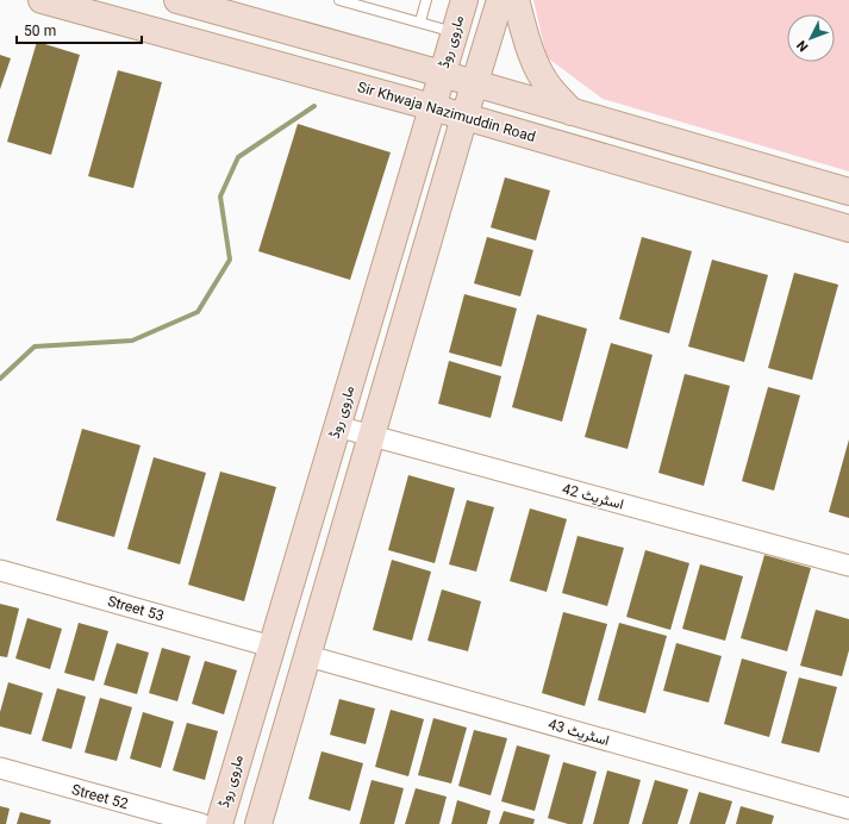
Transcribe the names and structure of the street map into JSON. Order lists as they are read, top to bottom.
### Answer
{
  "streets": {
    "street": [
      "ماروی روڈ",
      "Sir Khwaja Nazimuddin Road",
      "اسٹریٹ 42",
      "Street 53",
      "اسٹریٹ 43",
      "Street 52"
    ]
  },
  "crossings": [
    ["ماروی روڈ", "Sir Khwaja Nazimuddin Road"],
    ["ماروی روڈ", "اسٹریٹ 42"],
    ["ماروی روڈ", "Street 53"]
  ],
  "scale_bar": "50 m",
  "north": "bottom left"
}
